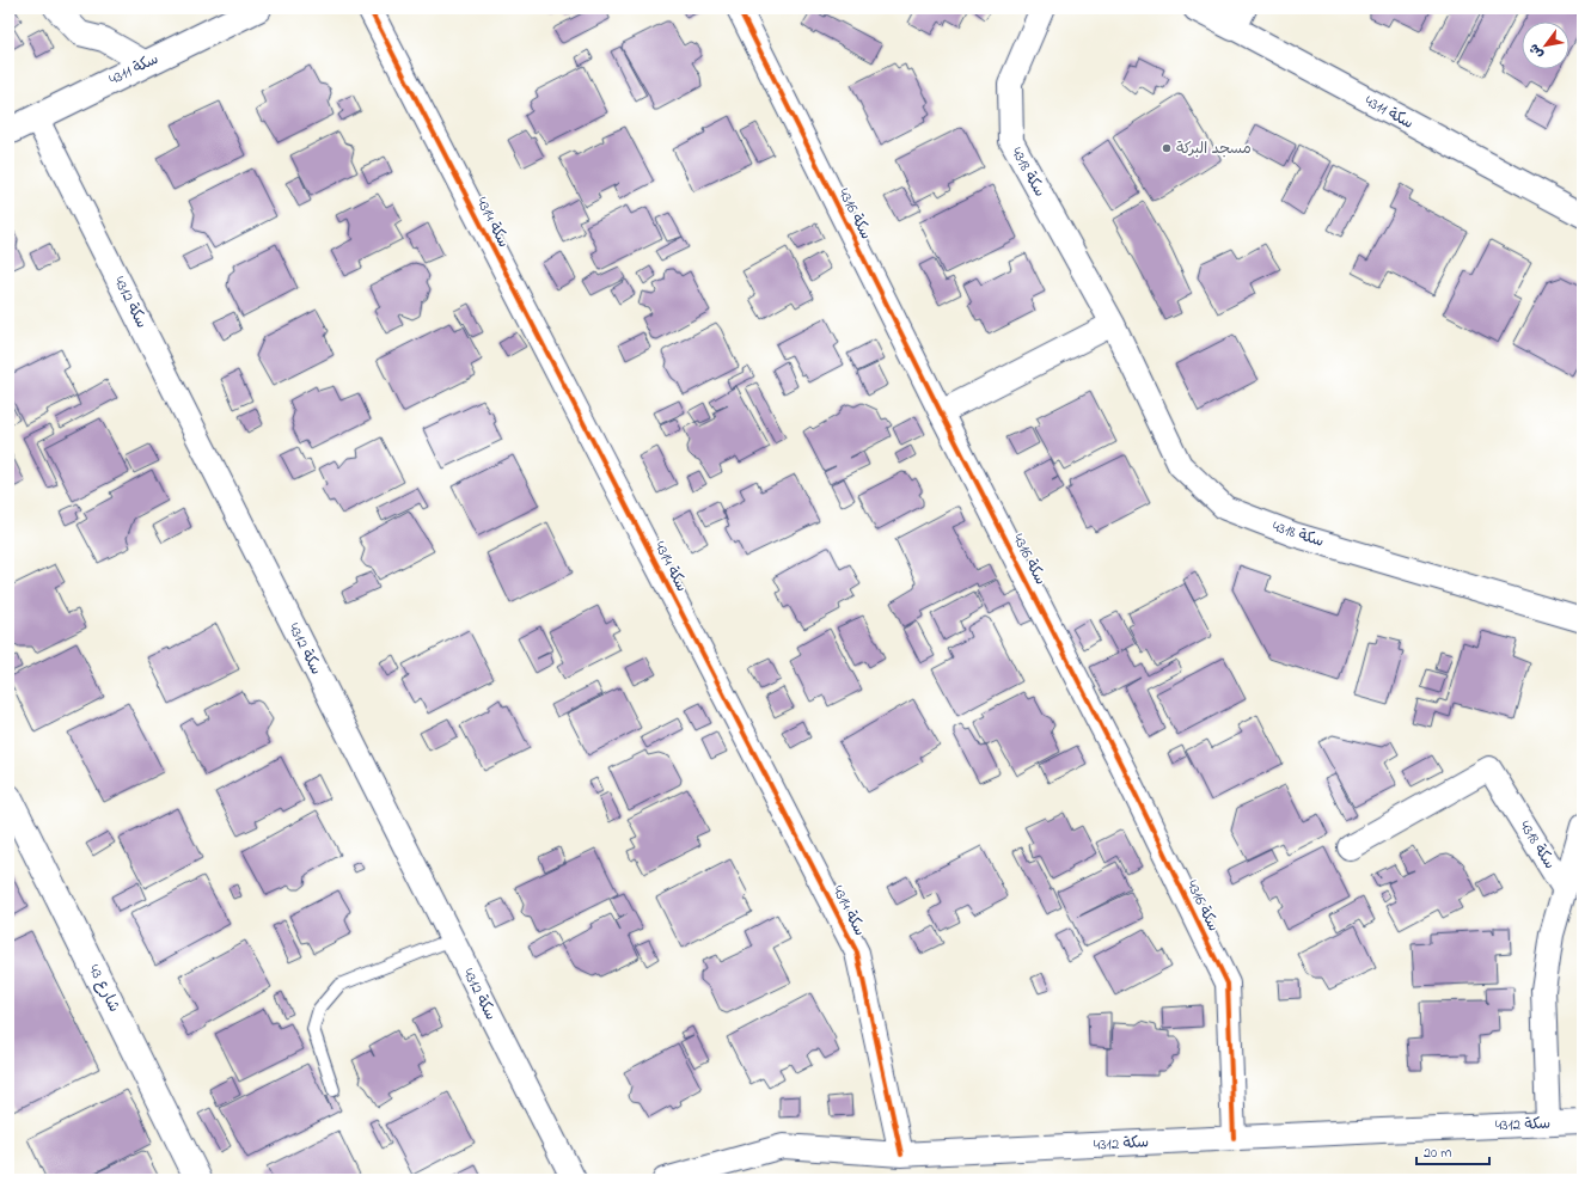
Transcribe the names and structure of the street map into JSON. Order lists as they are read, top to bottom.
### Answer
{
  "streets": {
    "street": [
      "سكة 4311",
      "سكة 4318",
      "سكة 4316",
      "سكة 4314",
      "سكة 4312",
      "شارع 43"
    ]
  },
  "crossings": [
    ["سكة 4311", "سكة 4312"],
    ["سكة 4316", "سكة 4312"],
    ["سكة 4314", "سكة 4312"]
  ],
  "places": ["مسجد البركة"],
  "scale_bar": "20 m",
  "north": "bottom left"
}
